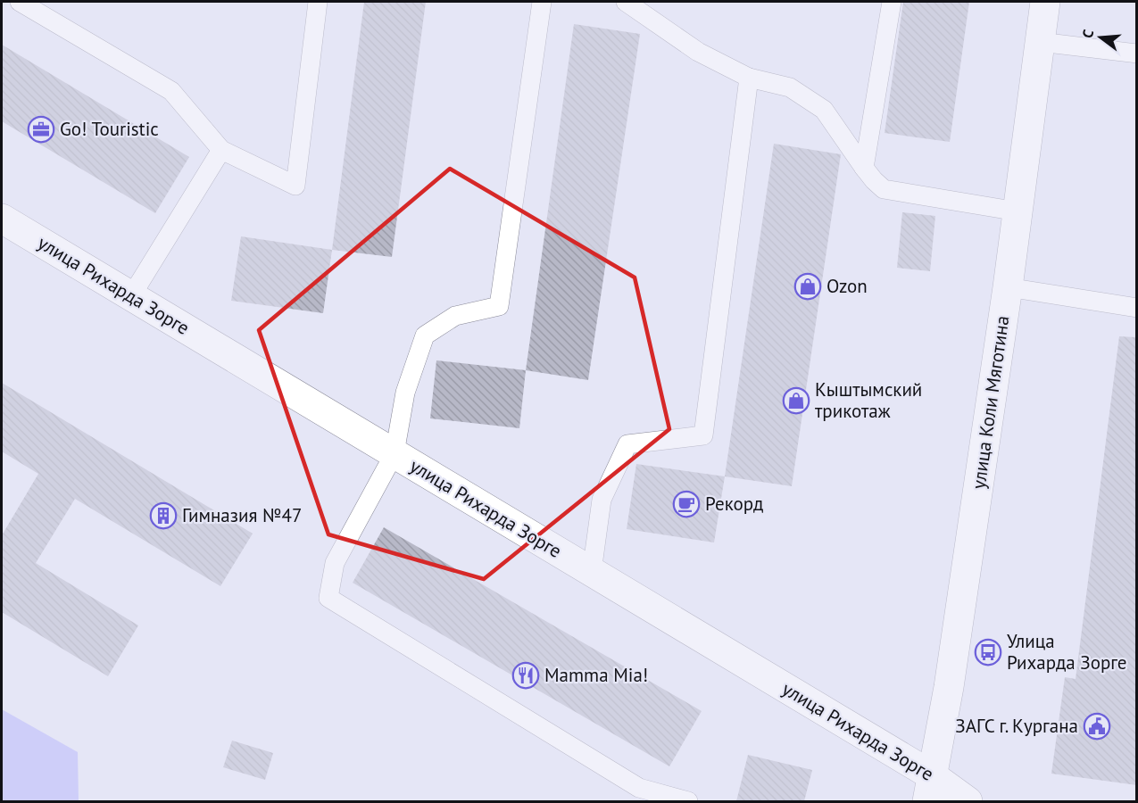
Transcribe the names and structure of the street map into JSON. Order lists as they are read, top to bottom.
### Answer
{
  "streets": {
    "main road": ["улица Рихарда Зорге", "улица Коли Мяготина"]
  },
  "crossings": [
    ["улица Рихарда Зорге", "улица Коли Мяготина"]
  ],
  "places": {
    "office": ["Go! Touristic"],
    "shop": ["Ozon", "Кыштымский трикотаж"],
    "cafe": ["Рекорд"],
    "building": ["Гимназия №47"],
    "bus stop": ["Улица Рихарда Зорге"],
    "restaurant": ["Mamma Mia!"],
    "public building": ["ЗАГС г. Кургана"]
  },
  "north": "left"
}
